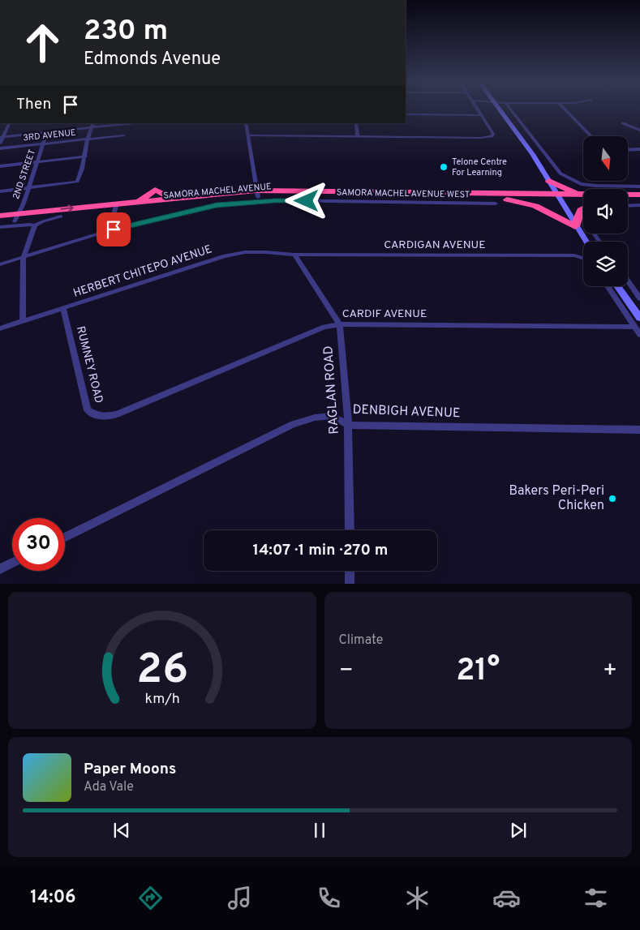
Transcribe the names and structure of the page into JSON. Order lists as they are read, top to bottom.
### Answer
{
  "streets": {
    "highway": ["SAMORA MACHEL AVENUE"],
    "street": [
      "3RD AVENUE",
      "2ND STREET",
      "SAMORA MACHEL AVENUE WEST",
      "CARDIGAN AVENUE",
      "HERBERT CHITEPO AVENUE",
      "CARDIF AVENUE",
      "RUMNEY ROAD",
      "RAGLAN ROAD",
      "DENBIGH AVENUE"
    ]
  },
  "crossings": [
    ["3RD AVENUE", "2ND STREET"],
    ["2ND STREET", "SAMORA MACHEL AVENUE"],
    ["CARDIGAN AVENUE", "HERBERT CHITEPO AVENUE"],
    ["CARDIGAN AVENUE", "RAGLAN ROAD"],
    ["HERBERT CHITEPO AVENUE", "RUMNEY ROAD"],
    ["HERBERT CHITEPO AVENUE", "RAGLAN ROAD"],
    ["CARDIF AVENUE", "RUMNEY ROAD"],
    ["CARDIF AVENUE", "RAGLAN ROAD"],
    ["RAGLAN ROAD", "DENBIGH AVENUE"]
  ],
  "places": ["Telone Centre For Learning", "Bakers Peri-Peri Chicken"],
  "north": "bottom",
  "page": {
    "turn": ["230 m", "Edmonds Avenue"],
    "then": "Then",
    "limit": "30",
    "trip": "14:07 · 1 min · 270 m",
    "tile": "Climate",
    "heat": ["−", "21°", "+"],
    "song": ["Paper Moons", "Ada Vale"],
    "tabs": "14:06",
    "gauge": ["26", "km/h"]
  }
}
